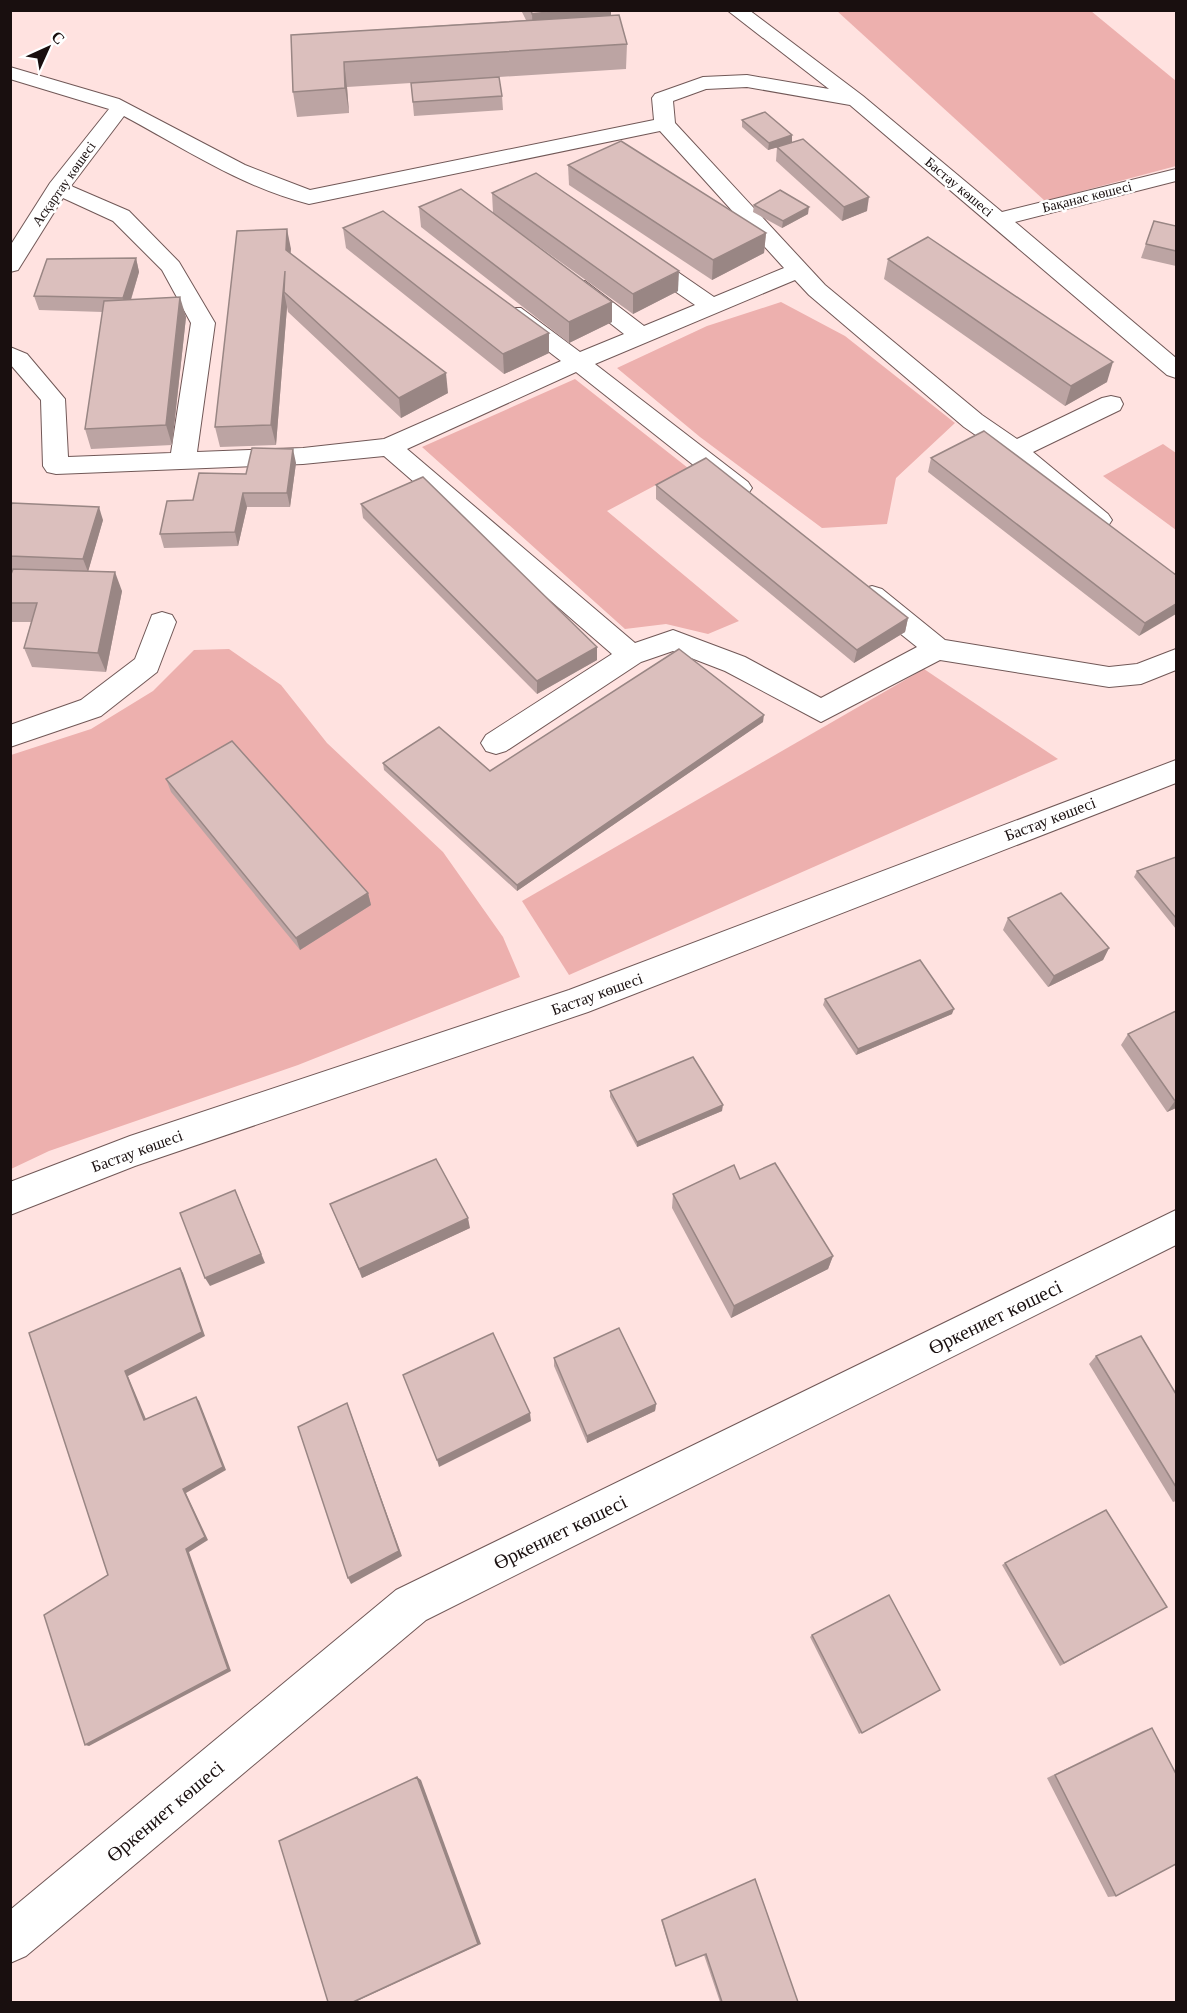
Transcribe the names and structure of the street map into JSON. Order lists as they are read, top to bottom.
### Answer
{
  "streets": {
    "street": [
      "Асқартау көшесі",
      "Бастау көшесі",
      "Бақанас көшесі",
      "Өркениет көшесі"
    ]
  },
  "crossings": [
    ["Бастау көшесі", "Бақанас көшесі"]
  ],
  "north": "top right"
}
